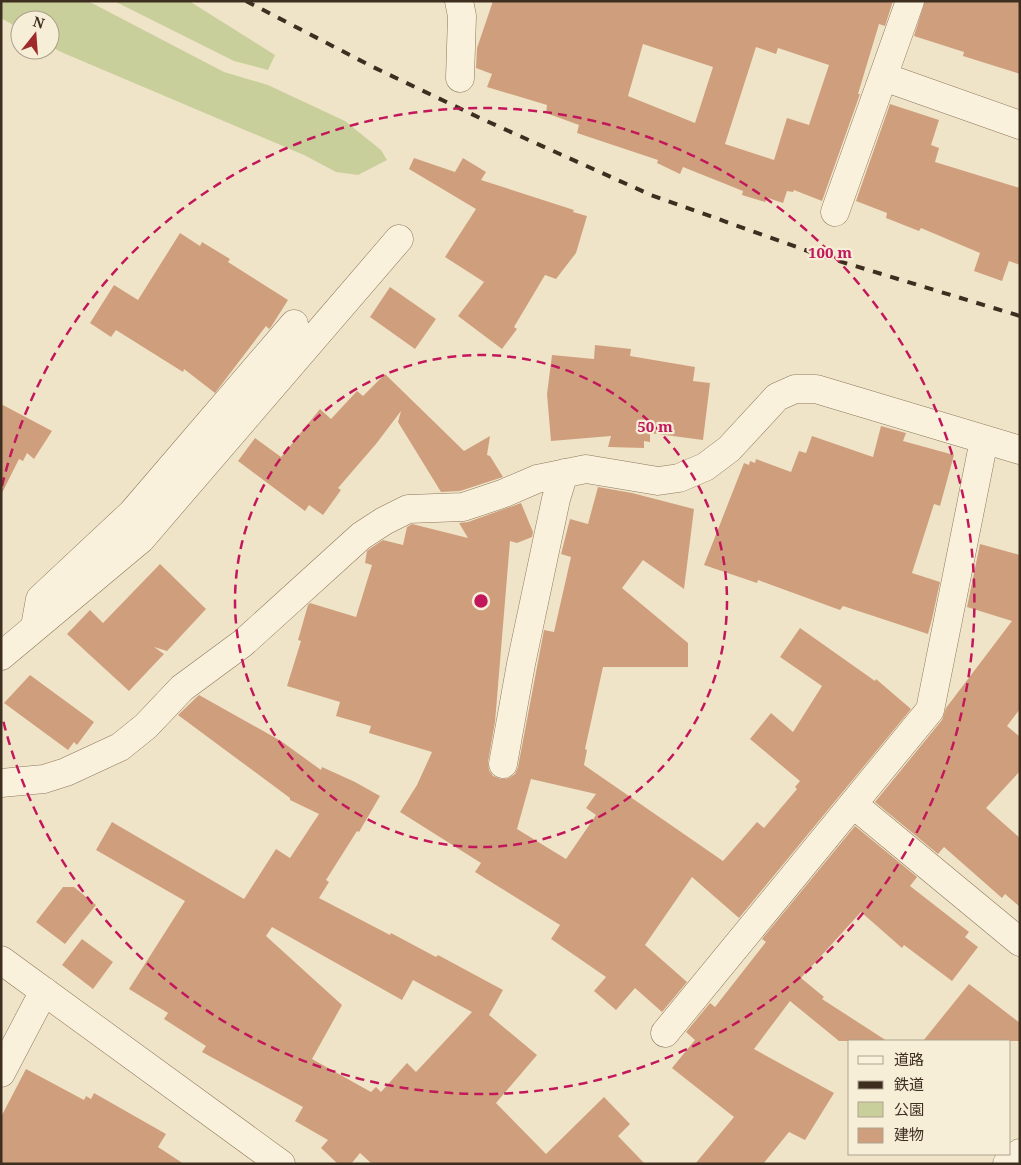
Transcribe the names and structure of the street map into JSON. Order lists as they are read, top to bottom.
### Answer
{
  "legend": [
    "道路",
    "鉄道",
    "公園",
    "建物"
  ],
  "north": "top",
  "rings": ["100 m", "50 m"]
}
